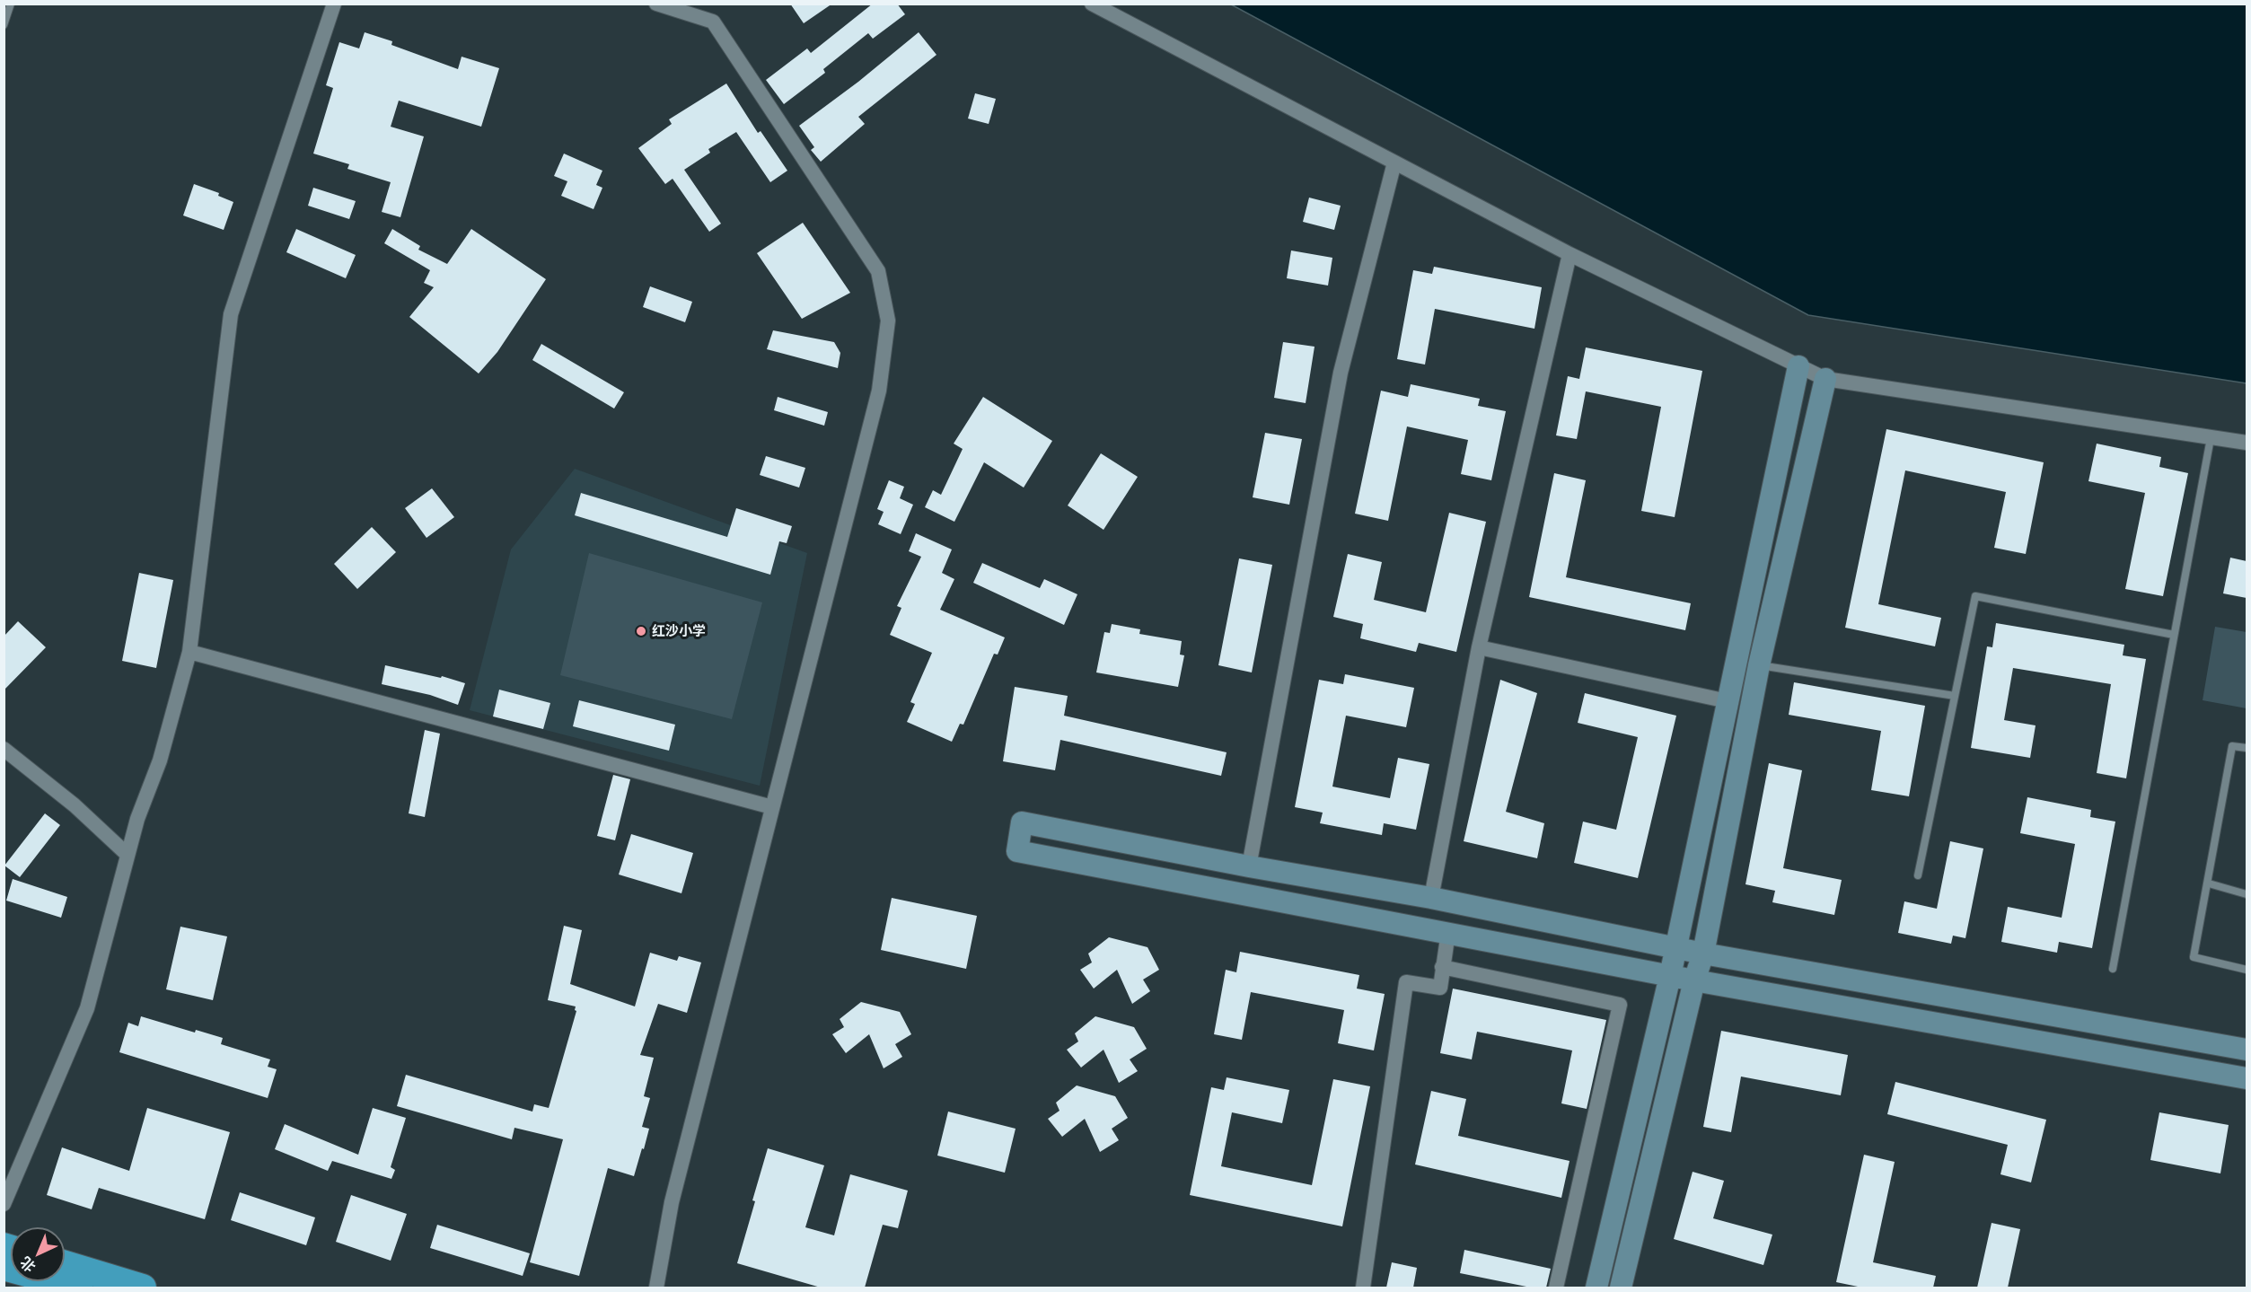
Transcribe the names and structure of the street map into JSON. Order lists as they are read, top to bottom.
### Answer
{
  "places": ["红沙小学"],
  "north": "bottom left"
}
